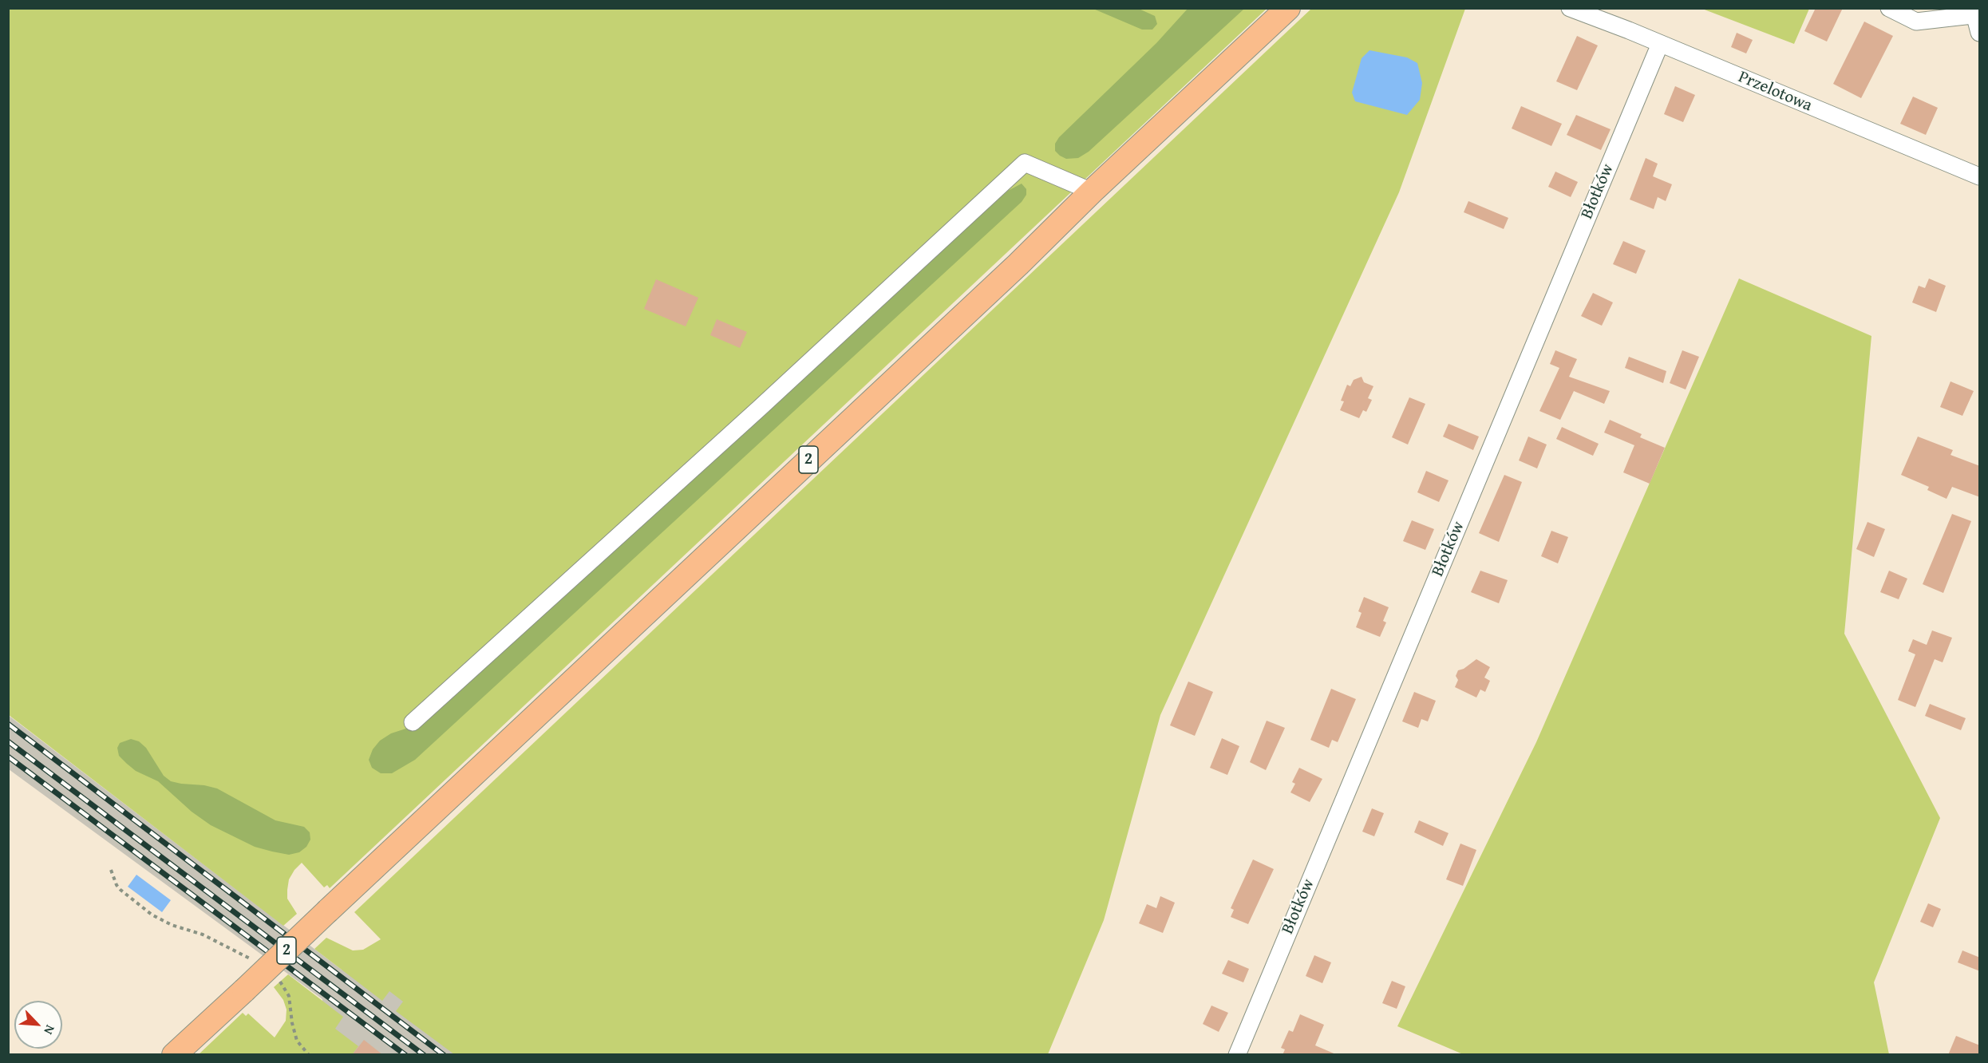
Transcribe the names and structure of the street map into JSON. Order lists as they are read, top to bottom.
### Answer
{
  "streets": {
    "highway": ["2"],
    "street": ["Przelotowa", "Błotków"]
  },
  "crossings": [
    ["Przelotowa", "Błotków"]
  ],
  "north": "bottom right"
}
